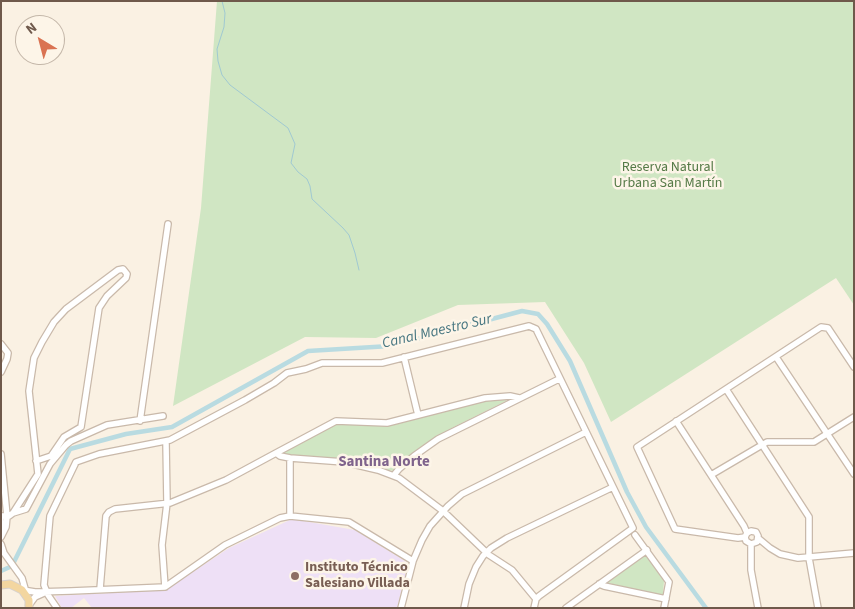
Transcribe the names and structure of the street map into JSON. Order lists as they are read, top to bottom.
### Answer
{
  "districts": ["Santina Norte"],
  "water": ["Canal Maestro Sur"],
  "parks": ["Reserva Natural Urbana San Martín"],
  "places": ["Instituto Técnico Salesiano Villada"],
  "north": "top left"
}
